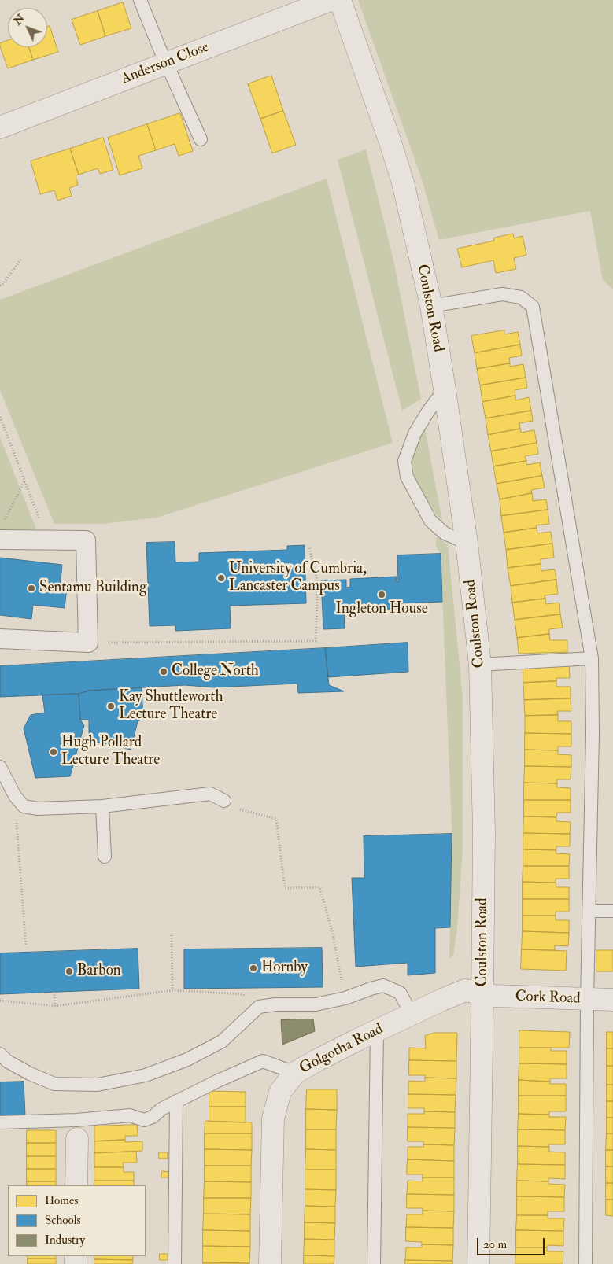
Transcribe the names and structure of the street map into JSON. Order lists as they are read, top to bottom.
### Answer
{
  "streets": {
    "street": [
      "Anderson Close",
      "Coulston Road",
      "Cork Road",
      "Golgotha Road"
    ]
  },
  "crossings": [
    ["Coulston Road", "Cork Road"],
    ["Coulston Road", "Golgotha Road"],
    ["Cork Road", "Golgotha Road"]
  ],
  "places": [
    "University of Cumbria, Lancaster Campus",
    "Sentamu Building",
    "Ingleton House",
    "College North",
    "Kay Shuttleworth Lecture Theatre",
    "Hugh Pollard Lecture Theatre",
    "Hornby",
    "Barbon"
  ],
  "legend": ["Homes", "Schools", "Industry"],
  "scale_bar": "20 m",
  "north": "top left"
}
